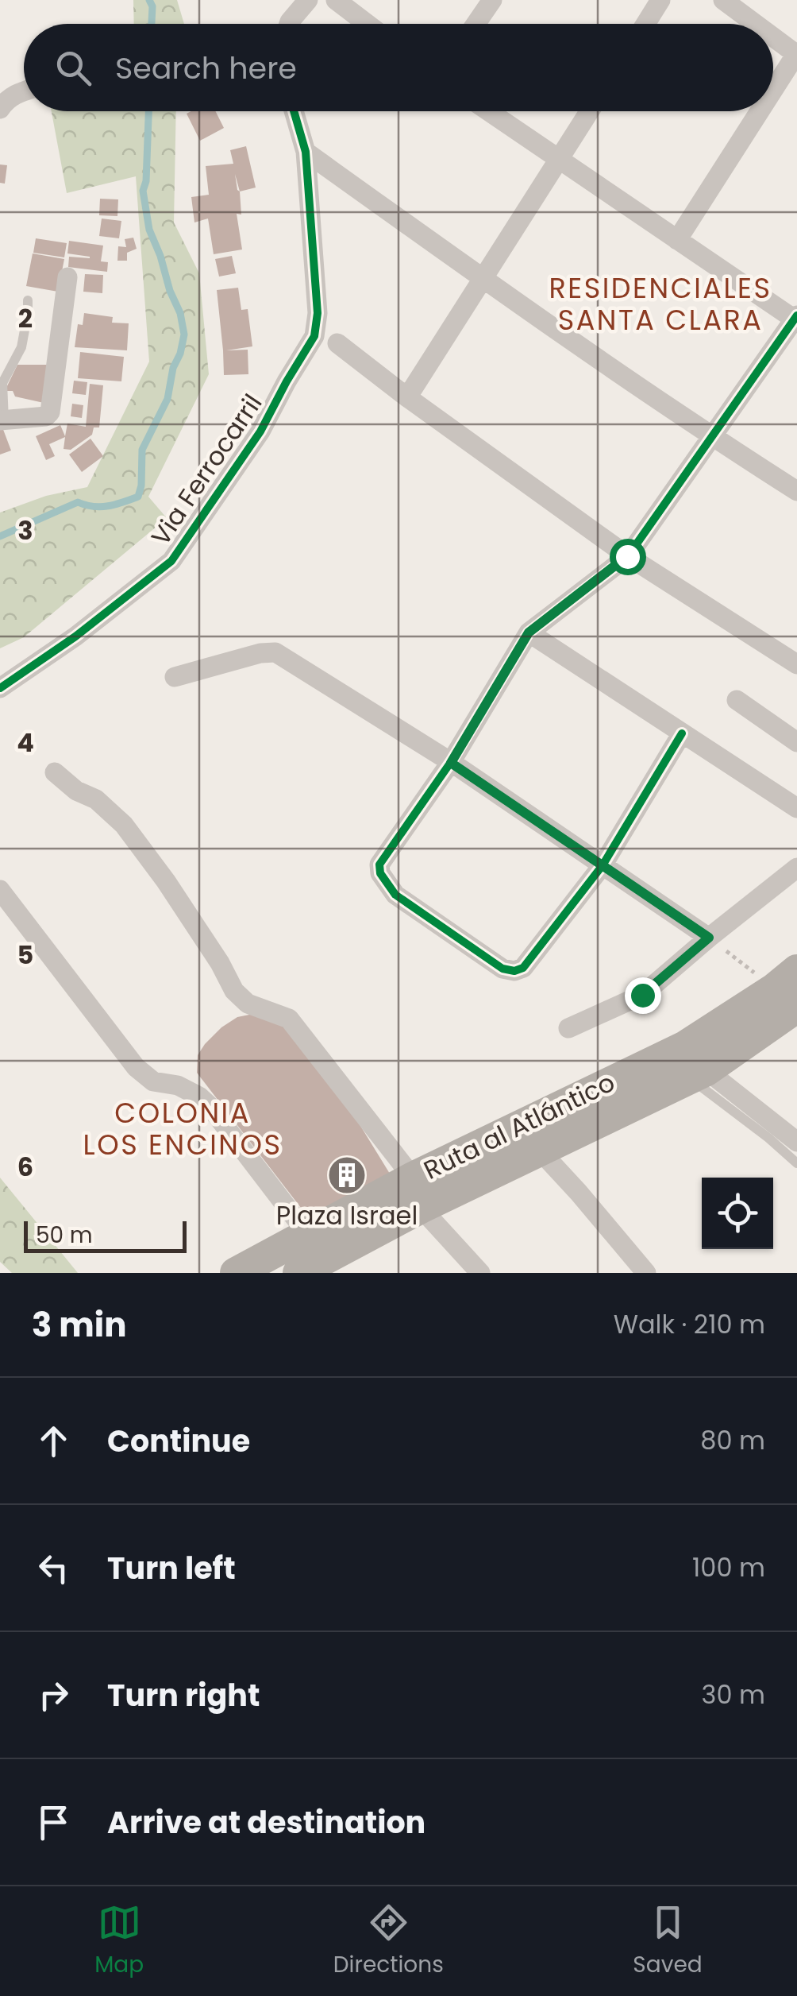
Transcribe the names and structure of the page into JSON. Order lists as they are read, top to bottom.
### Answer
{
  "streets": {
    "highway": ["Ruta al Atlántico"],
    "street": ["Via Ferrocarril"]
  },
  "districts": ["RESIDENCIALES SANTA CLARA", "COLONIA LOS ENCINOS"],
  "places": {
    "building": ["Plaza Israel"]
  },
  "scale_bar": "50 m",
  "page": {
    "search": "Search here",
    "scale": "50 m",
    "heading": ["3 min", "Walk · 210 m"],
    "list": [
      ["Continue", "80 m"],
      ["Turn left", "100 m"],
      ["Turn right", "30 m"],
      "Arrive at destination"
    ],
    "nav": ["Map", "Directions", "Saved"]
  },
  "grid": {
    "rows": [
      "2",
      "3",
      "4",
      "5",
      "6"
    ]
  }
}
